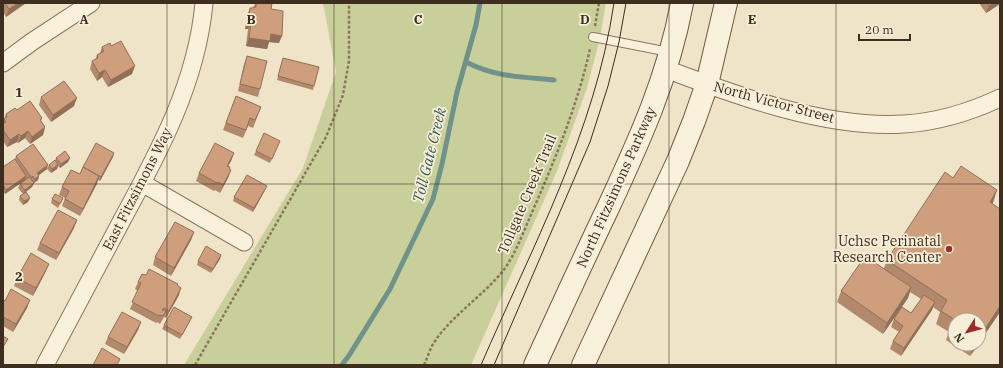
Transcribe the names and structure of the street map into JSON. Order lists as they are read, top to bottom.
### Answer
{
  "streets": {
    "main road": ["North Fitzsimons Parkway"],
    "street": ["North Victor Street", "East Fitzsimons Way"],
    "path": ["Tollgate Creek Trail"]
  },
  "crossings": [
    ["North Victor Street", "North Fitzsimons Parkway"]
  ],
  "water": ["Toll Gate Creek"],
  "places": ["Uchsc Perinatal Research Center"],
  "scale_bar": "20 m",
  "north": "bottom left",
  "grid": {
    "columns": [
      "A",
      "B",
      "C",
      "D",
      "E"
    ],
    "rows": ["1", "2"]
  }
}
